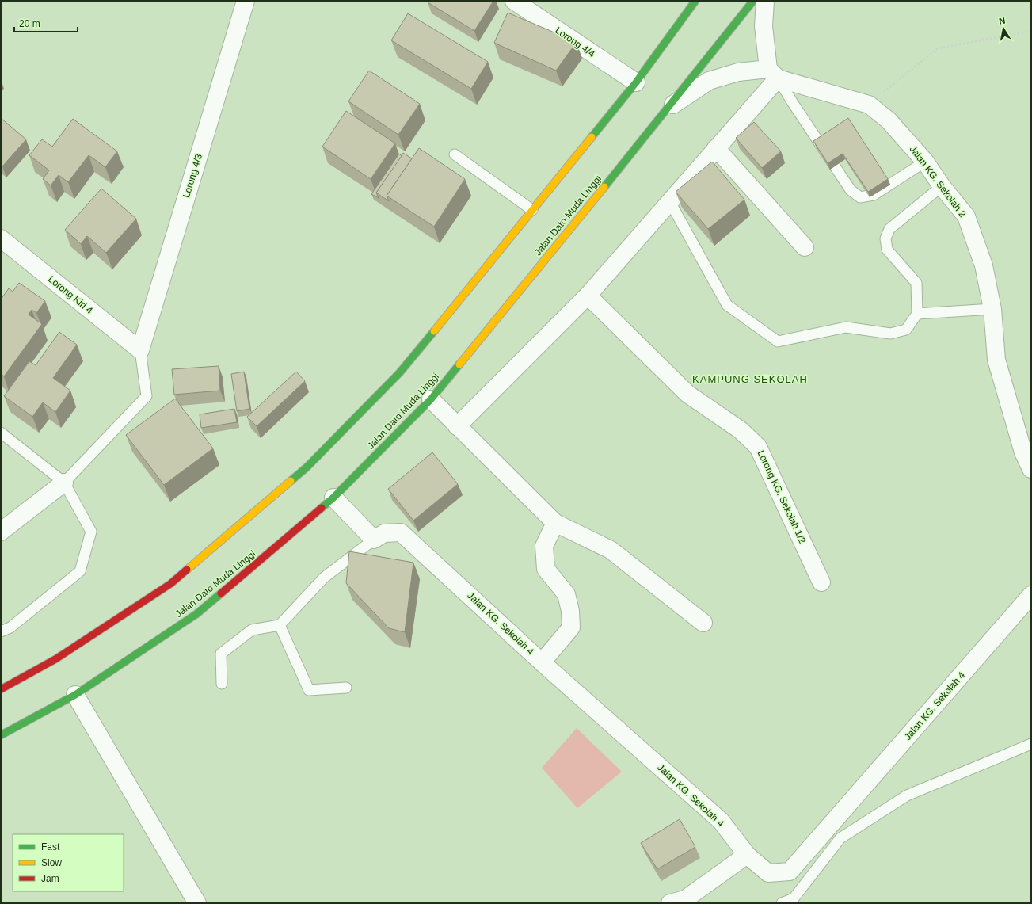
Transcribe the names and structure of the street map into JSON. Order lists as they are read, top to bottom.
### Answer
{
  "streets": {
    "highway": ["Jalan Dato Muda Linggi"],
    "street": [
      "Lorong 4/4",
      "Lorong 4/3",
      "Jalan KG. Sekolah 2",
      "Lorong Kiri 4",
      "Lorong KG. Sekolah 1/2",
      "Jalan KG. Sekolah 4"
    ]
  },
  "crossings": [
    ["Lorong 4/3", "Lorong Kiri 4"],
    ["Jalan KG. Sekolah 2", "Jalan Dato Muda Linggi"]
  ],
  "districts": ["KAMPUNG SEKOLAH"],
  "legend": ["Fast", "Slow", "Jam"],
  "scale_bar": "20 m",
  "north": "top"
}
